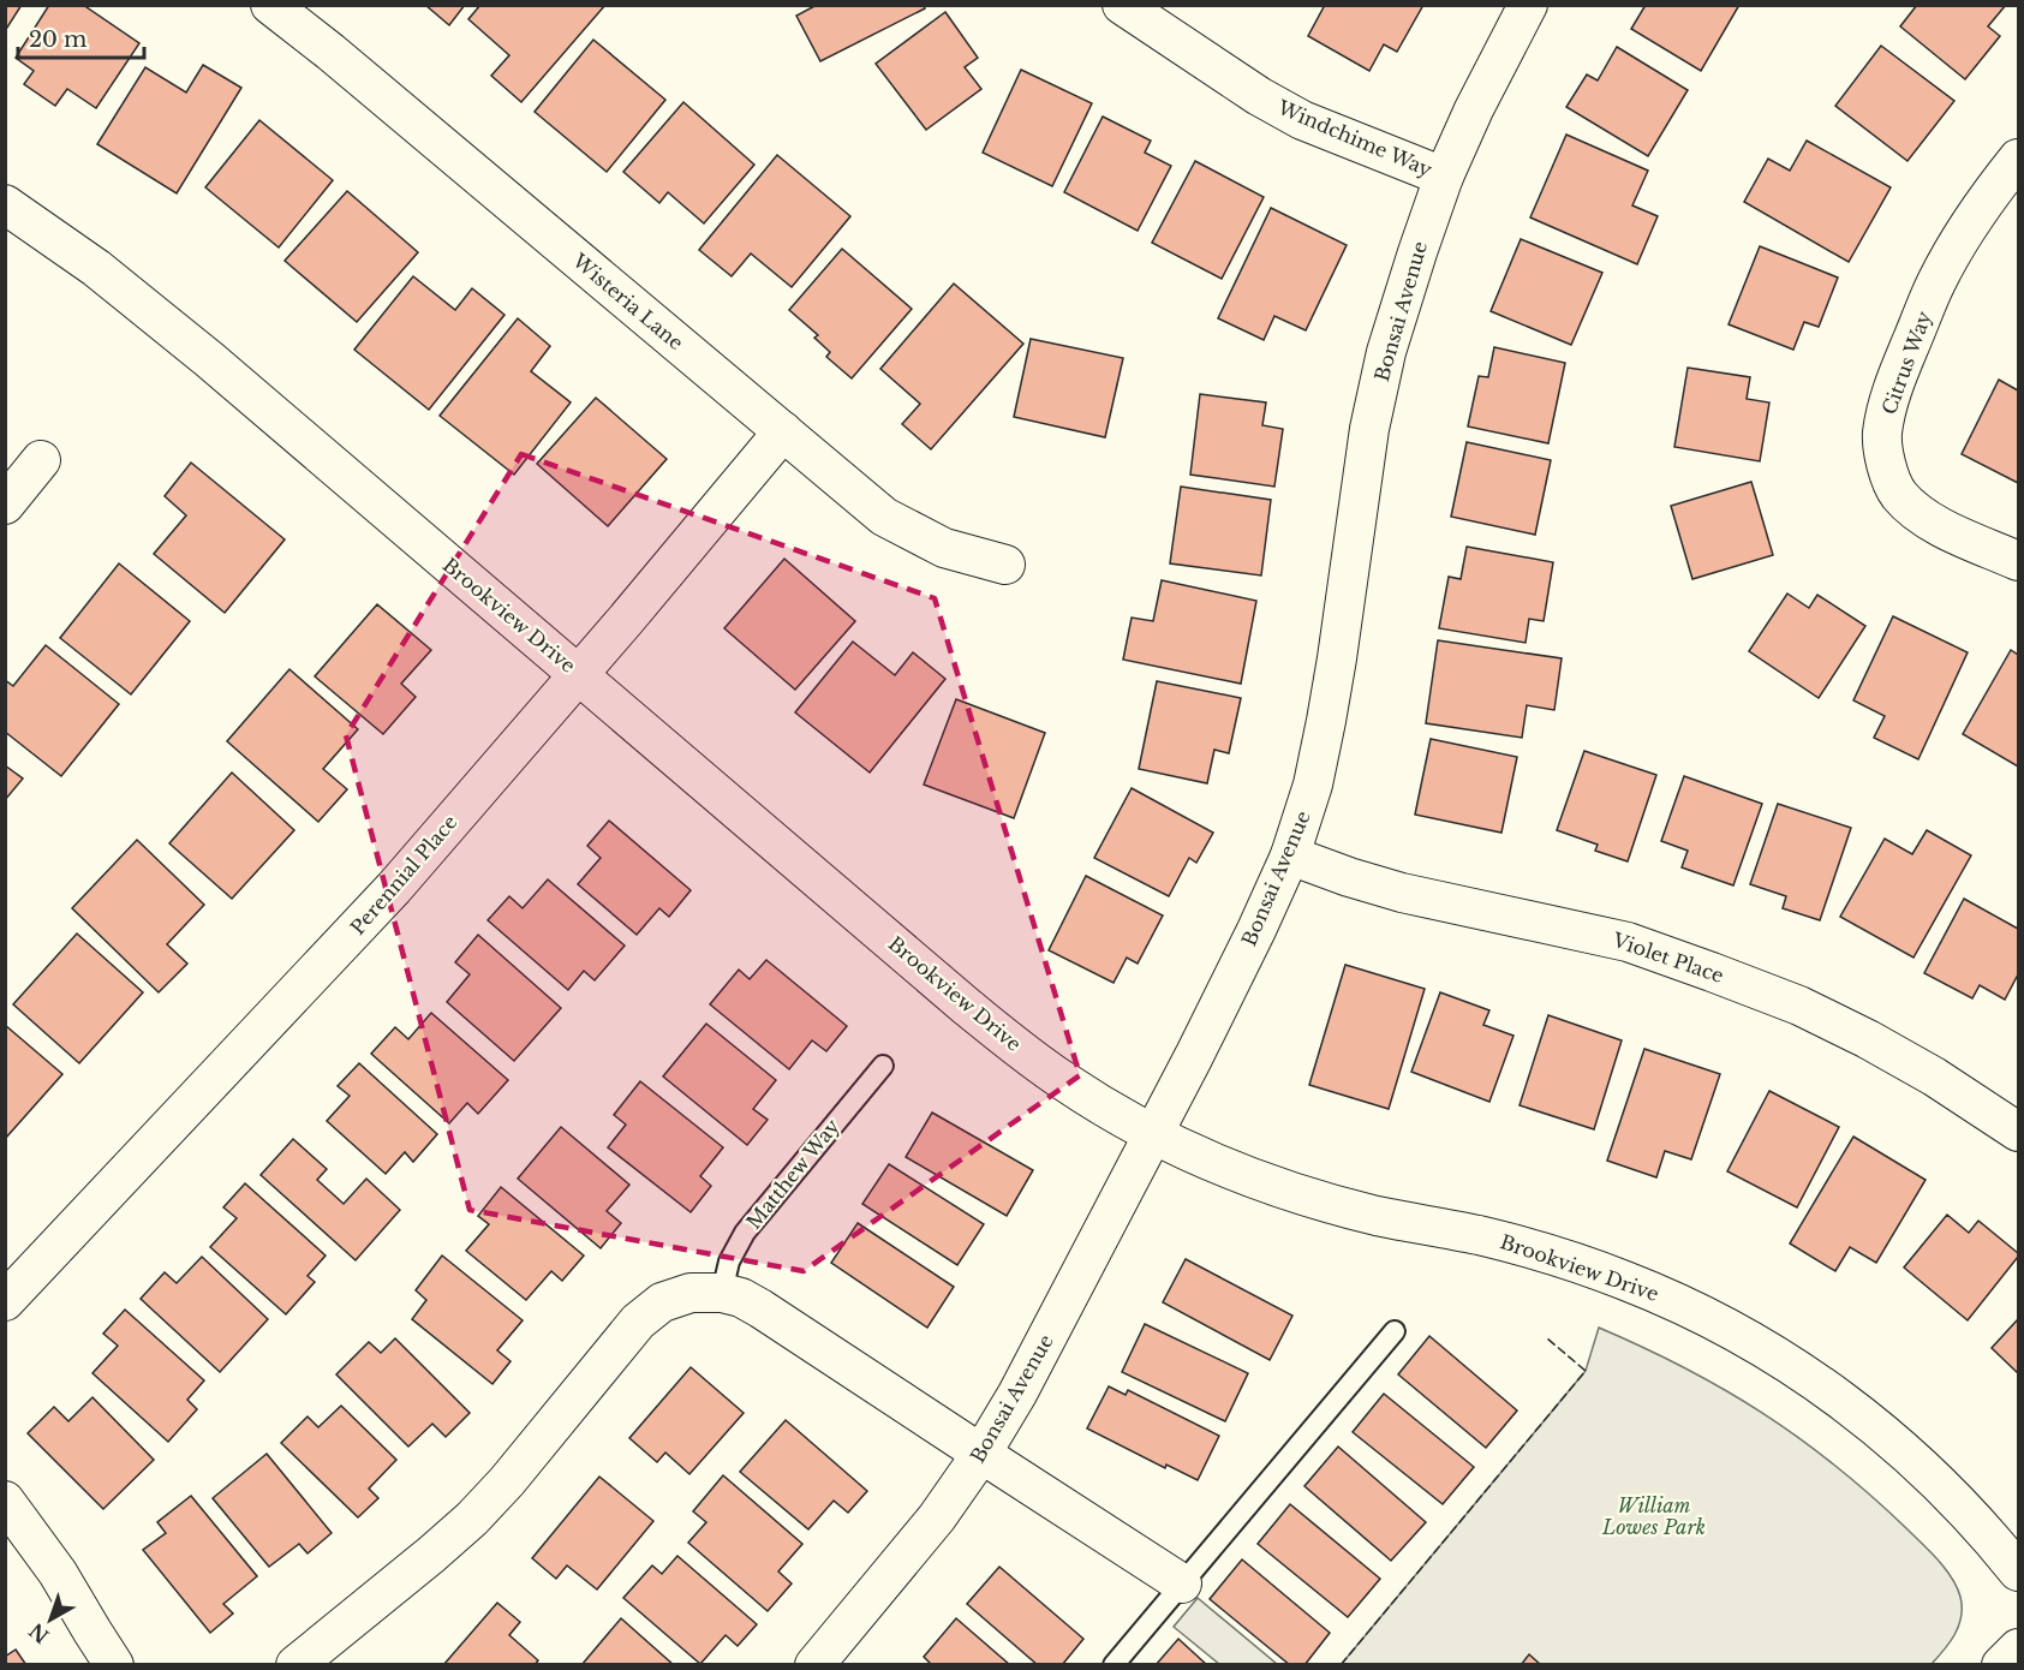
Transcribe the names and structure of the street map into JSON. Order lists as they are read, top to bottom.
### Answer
{
  "streets": {
    "street": [
      "Windchime Way",
      "Wisteria Lane",
      "Bonsai Avenue",
      "Citrus Way",
      "Brookview Drive",
      "Perennial Place",
      "Violet Place"
    ],
    "lane": ["Matthew Way"]
  },
  "crossings": [
    ["Windchime Way", "Bonsai Avenue"],
    ["Wisteria Lane", "Perennial Place"],
    ["Bonsai Avenue", "Brookview Drive"],
    ["Bonsai Avenue", "Violet Place"],
    ["Brookview Drive", "Perennial Place"]
  ],
  "parks": ["William Lowes Park"],
  "scale_bar": "20 m",
  "north": "bottom left"
}
